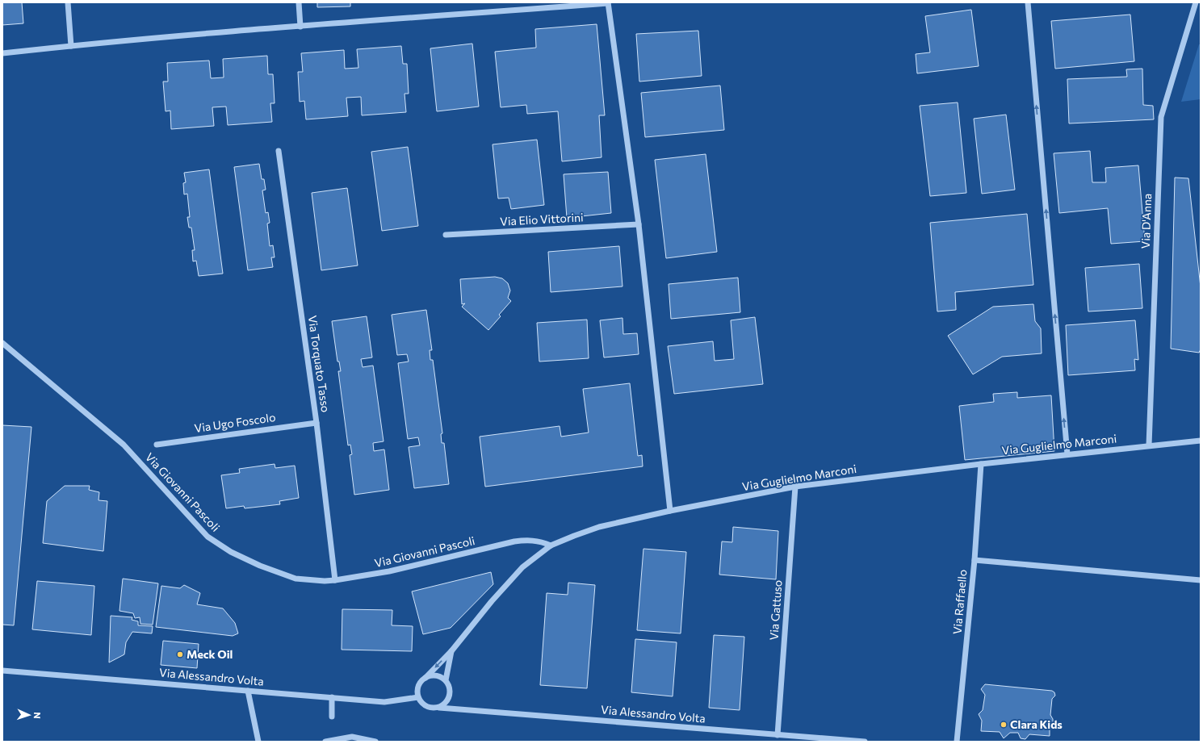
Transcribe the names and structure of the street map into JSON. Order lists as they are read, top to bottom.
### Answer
{
  "streets": {
    "street": [
      "Via Elio Vittorini",
      "Via D'Anna",
      "Via Torquato Tasso",
      "Via Ugo Foscolo",
      "Via Guglielmo Marconi",
      "Via Giovanni Pascoli",
      "Via Raffaello",
      "Via Gattuso",
      "Via Alessandro Volta"
    ]
  },
  "crossings": [
    ["Via D'Anna", "Via Guglielmo Marconi"],
    ["Via Torquato Tasso", "Via Ugo Foscolo"],
    ["Via Torquato Tasso", "Via Giovanni Pascoli"],
    ["Via Guglielmo Marconi", "Via Giovanni Pascoli"],
    ["Via Guglielmo Marconi", "Via Raffaello"],
    ["Via Guglielmo Marconi", "Via Gattuso"],
    ["Via Guglielmo Marconi", "Via Alessandro Volta"],
    ["Via Gattuso", "Via Alessandro Volta"]
  ],
  "places": ["Meck Oil", "Clara Kids"],
  "north": "right"
}
